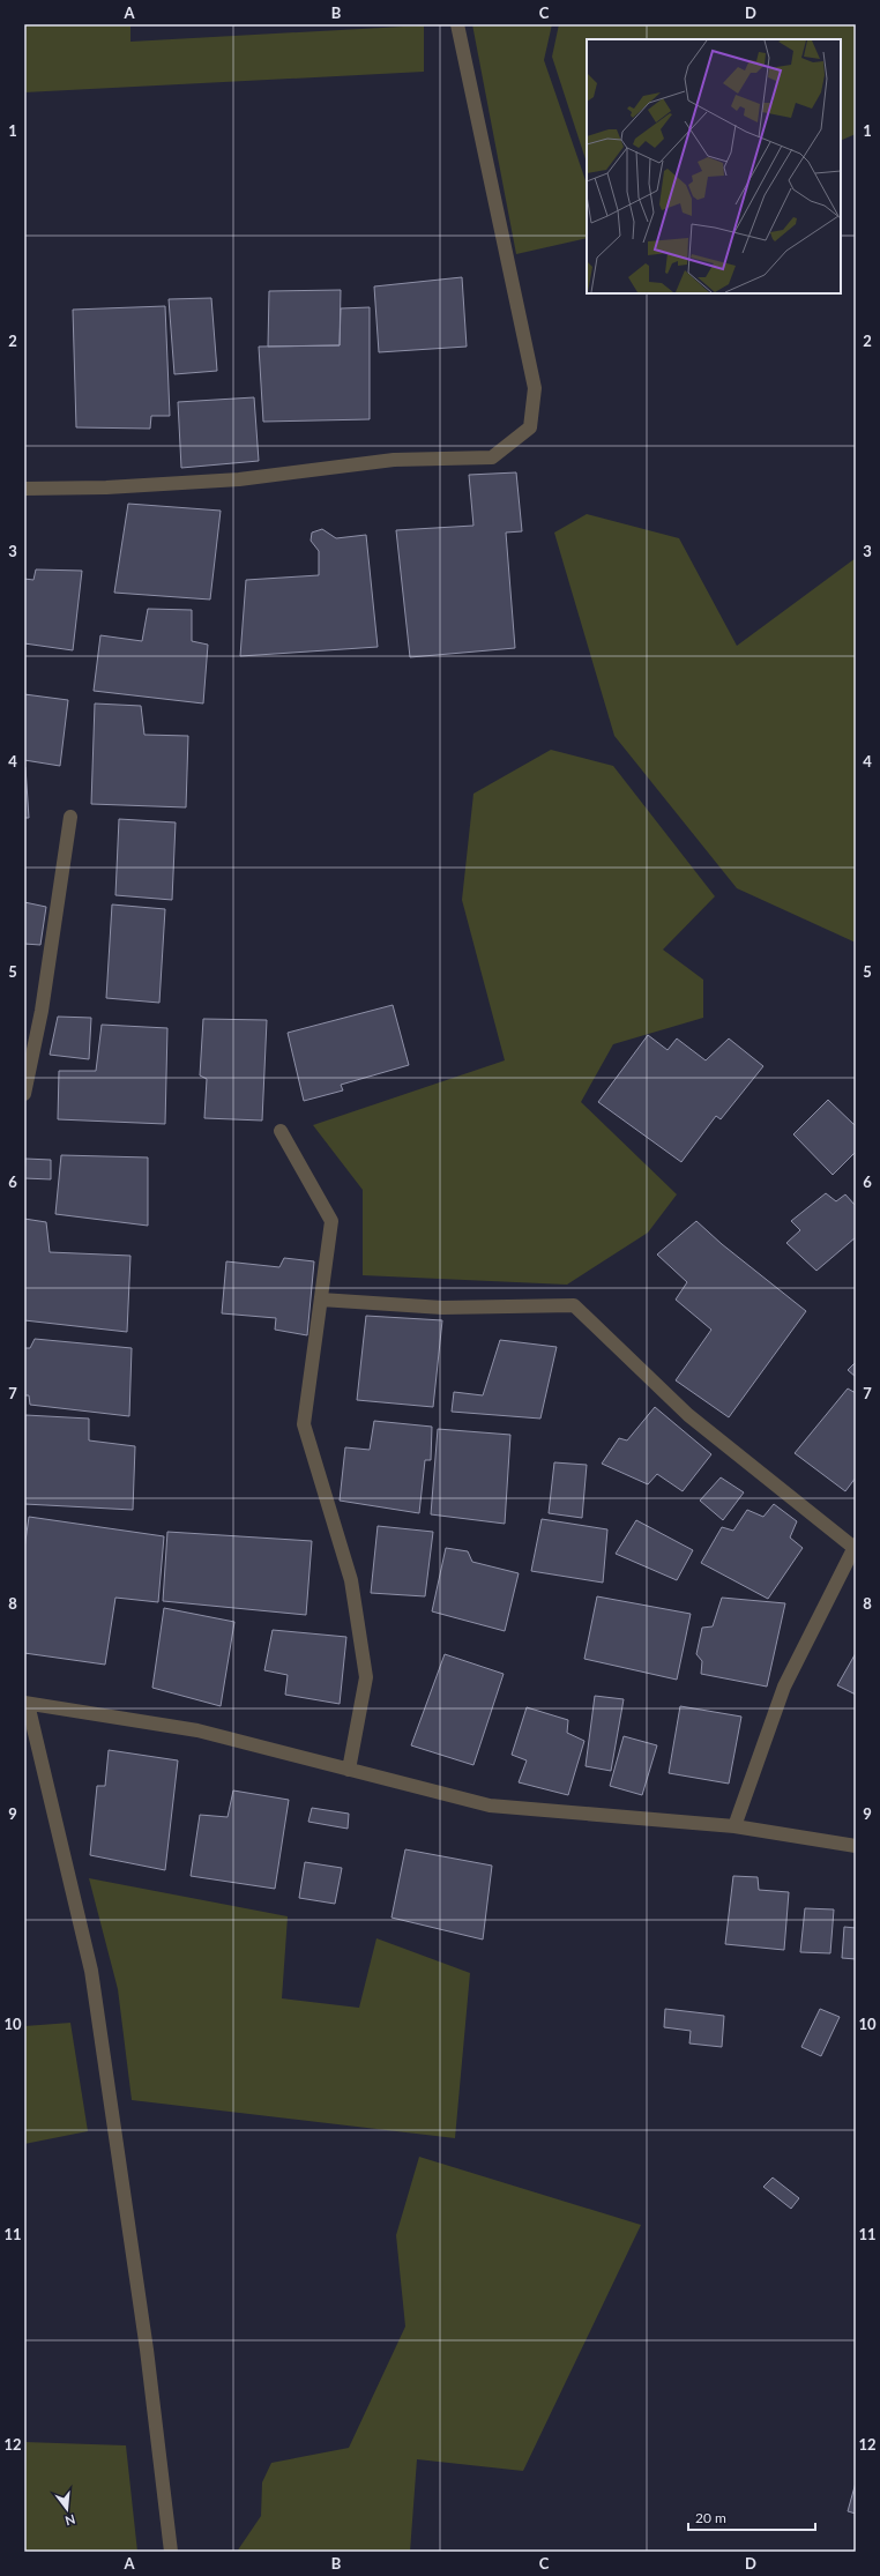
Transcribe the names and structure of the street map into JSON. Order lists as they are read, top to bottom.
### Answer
{
  "scale_bar": "20 m",
  "north": "bottom",
  "grid": {
    "columns": [
      "A",
      "B",
      "C",
      "D"
    ],
    "rows": [
      "1",
      "2",
      "3",
      "4",
      "5",
      "6",
      "7",
      "8",
      "9",
      "10",
      "11",
      "12"
    ]
  }
}
